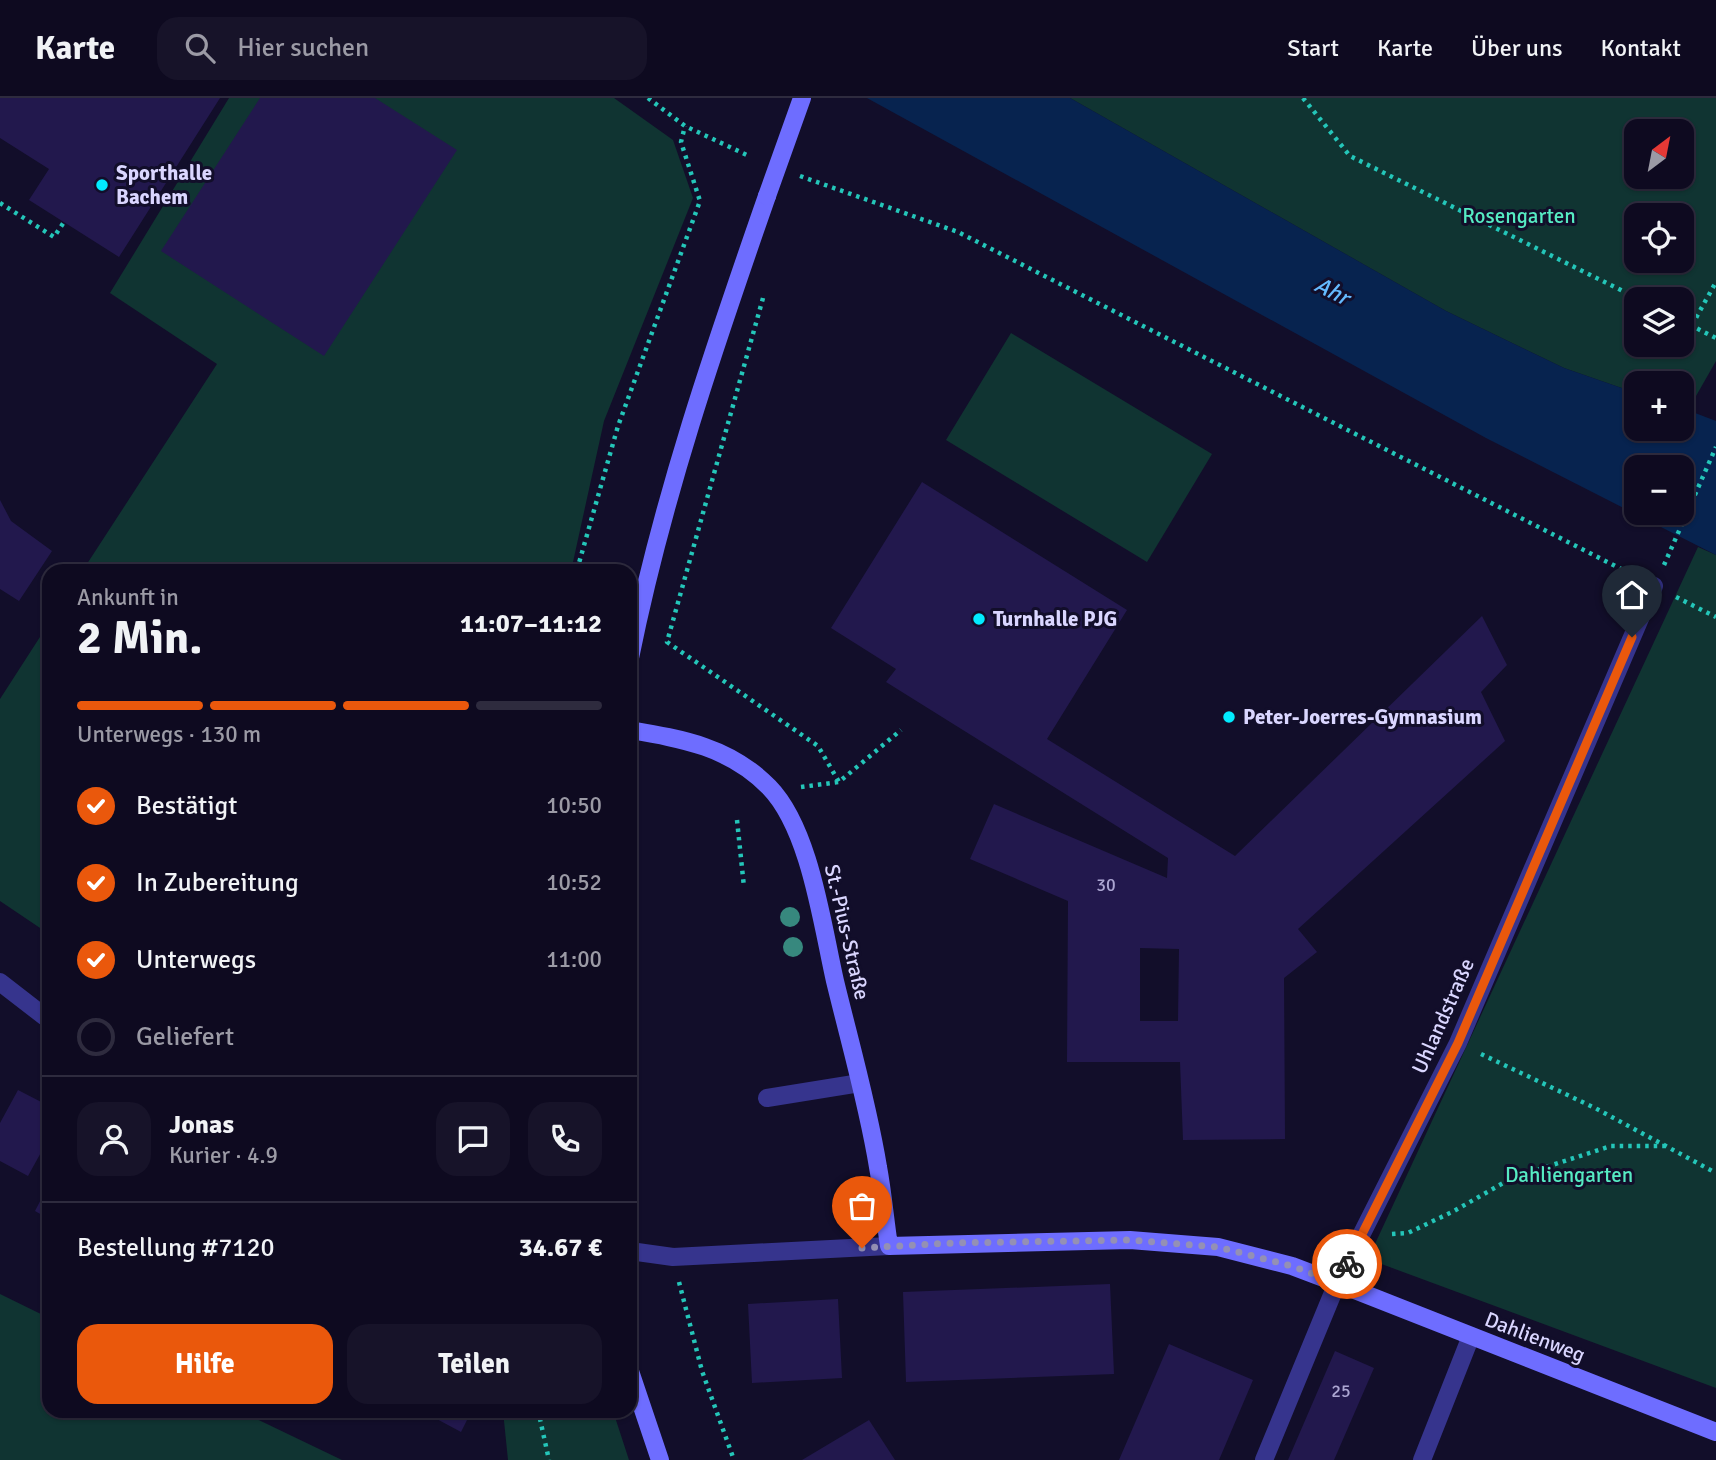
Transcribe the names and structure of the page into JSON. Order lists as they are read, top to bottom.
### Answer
{
  "streets": {
    "street": ["St.-Pius-Straße", "Uhlandstraße", "Dahlienweg"]
  },
  "crossings": [
    ["Uhlandstraße", "Dahlienweg"]
  ],
  "water": ["Ahr"],
  "parks": ["Rosengarten", "Dahliengarten"],
  "places": ["Sporthalle Bachem", "Turnhalle PJG", "Peter-Joerres-Gymnasium"],
  "house_numbers": ["30", "25"],
  "north": "top right",
  "page": {
    "header": "Karte",
    "search": "Hier suchen",
    "nav": [
      "Start",
      "Karte",
      "Über uns",
      "Kontakt"
    ],
    "map_buttons": ["+", "−"],
    "heading": ["2 Min.", "Ankunft in", "11:07–11:12"],
    "panel": [
      "Jonas",
      "Kurier · 4.9",
      "Bestellung #7120",
      "34.67 €"
    ],
    "bar": "Unterwegs · 130 m",
    "list": [
      ["Bestätigt", "10:50"],
      ["In Zubereitung", "10:52"],
      ["Unterwegs", "11:00"],
      "Geliefert"
    ],
    "buttons": ["Hilfe", "Teilen"]
  }
}
